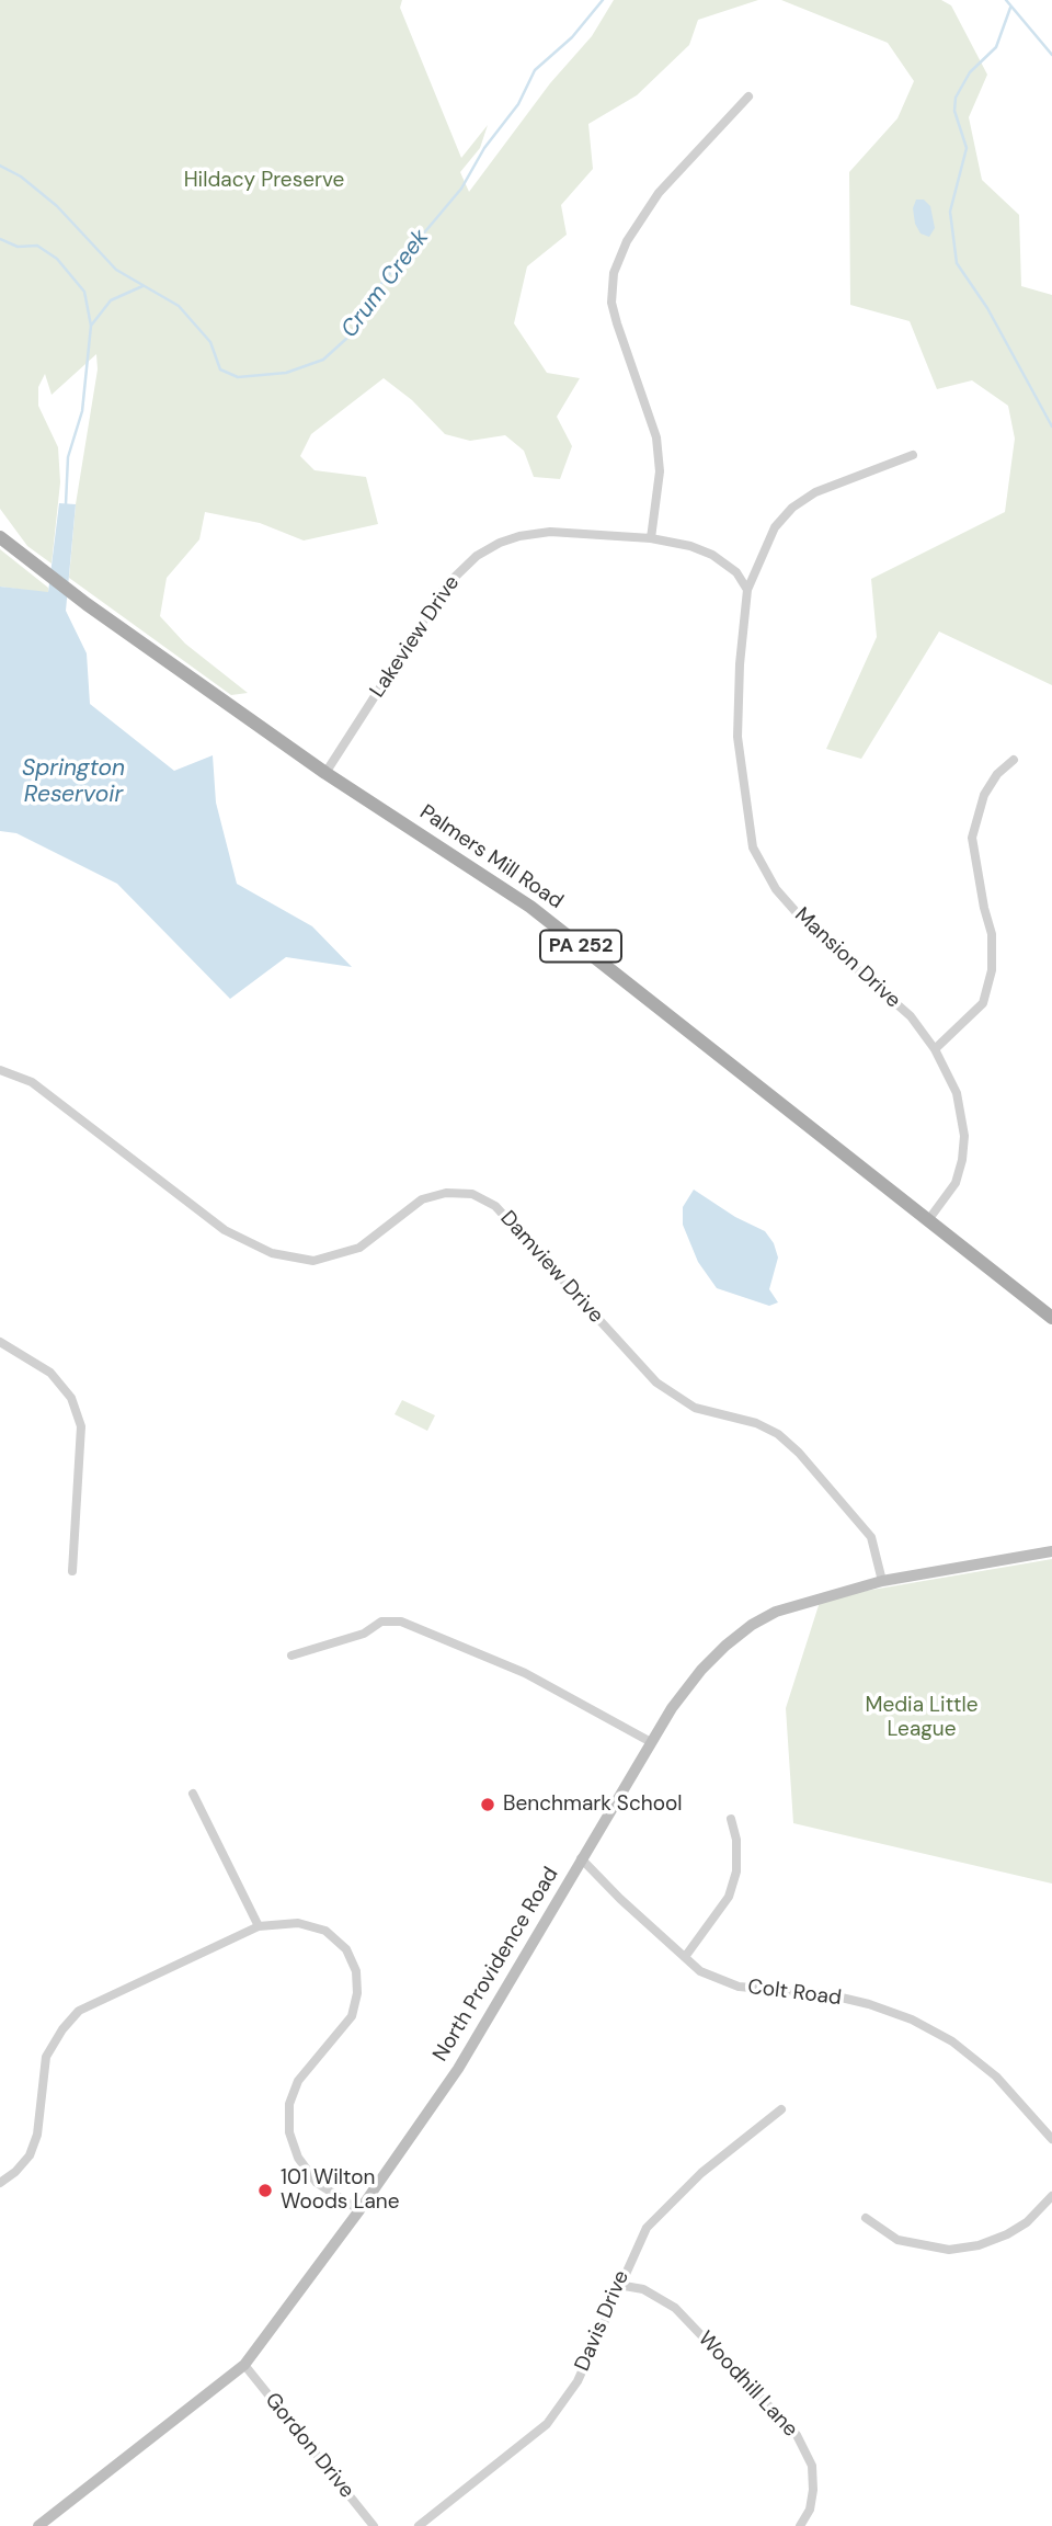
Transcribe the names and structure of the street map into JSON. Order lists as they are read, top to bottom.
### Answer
{
  "streets": {
    "main road": ["Palmers Mill Road", "PA 252", "North Providence Road"],
    "street": [
      "Lakeview Drive",
      "Mansion Drive",
      "Damview Drive",
      "Colt Road",
      "Davis Drive",
      "Woodhill Lane",
      "Gordon Drive"
    ]
  },
  "crossings": [
    ["Lakeview Drive", "Palmers Mill Road"],
    ["Lakeview Drive", "Mansion Drive"],
    ["Palmers Mill Road", "Mansion Drive"],
    ["Damview Drive", "North Providence Road"],
    ["North Providence Road", "Colt Road"],
    ["North Providence Road", "Gordon Drive"],
    ["Davis Drive", "Woodhill Lane"]
  ],
  "water": ["Crum Creek", "Springton Reservoir"],
  "parks": ["Hildacy Preserve", "Media Little League"],
  "places": ["Benchmark School", "101 Wilton Woods Lane"]
}
